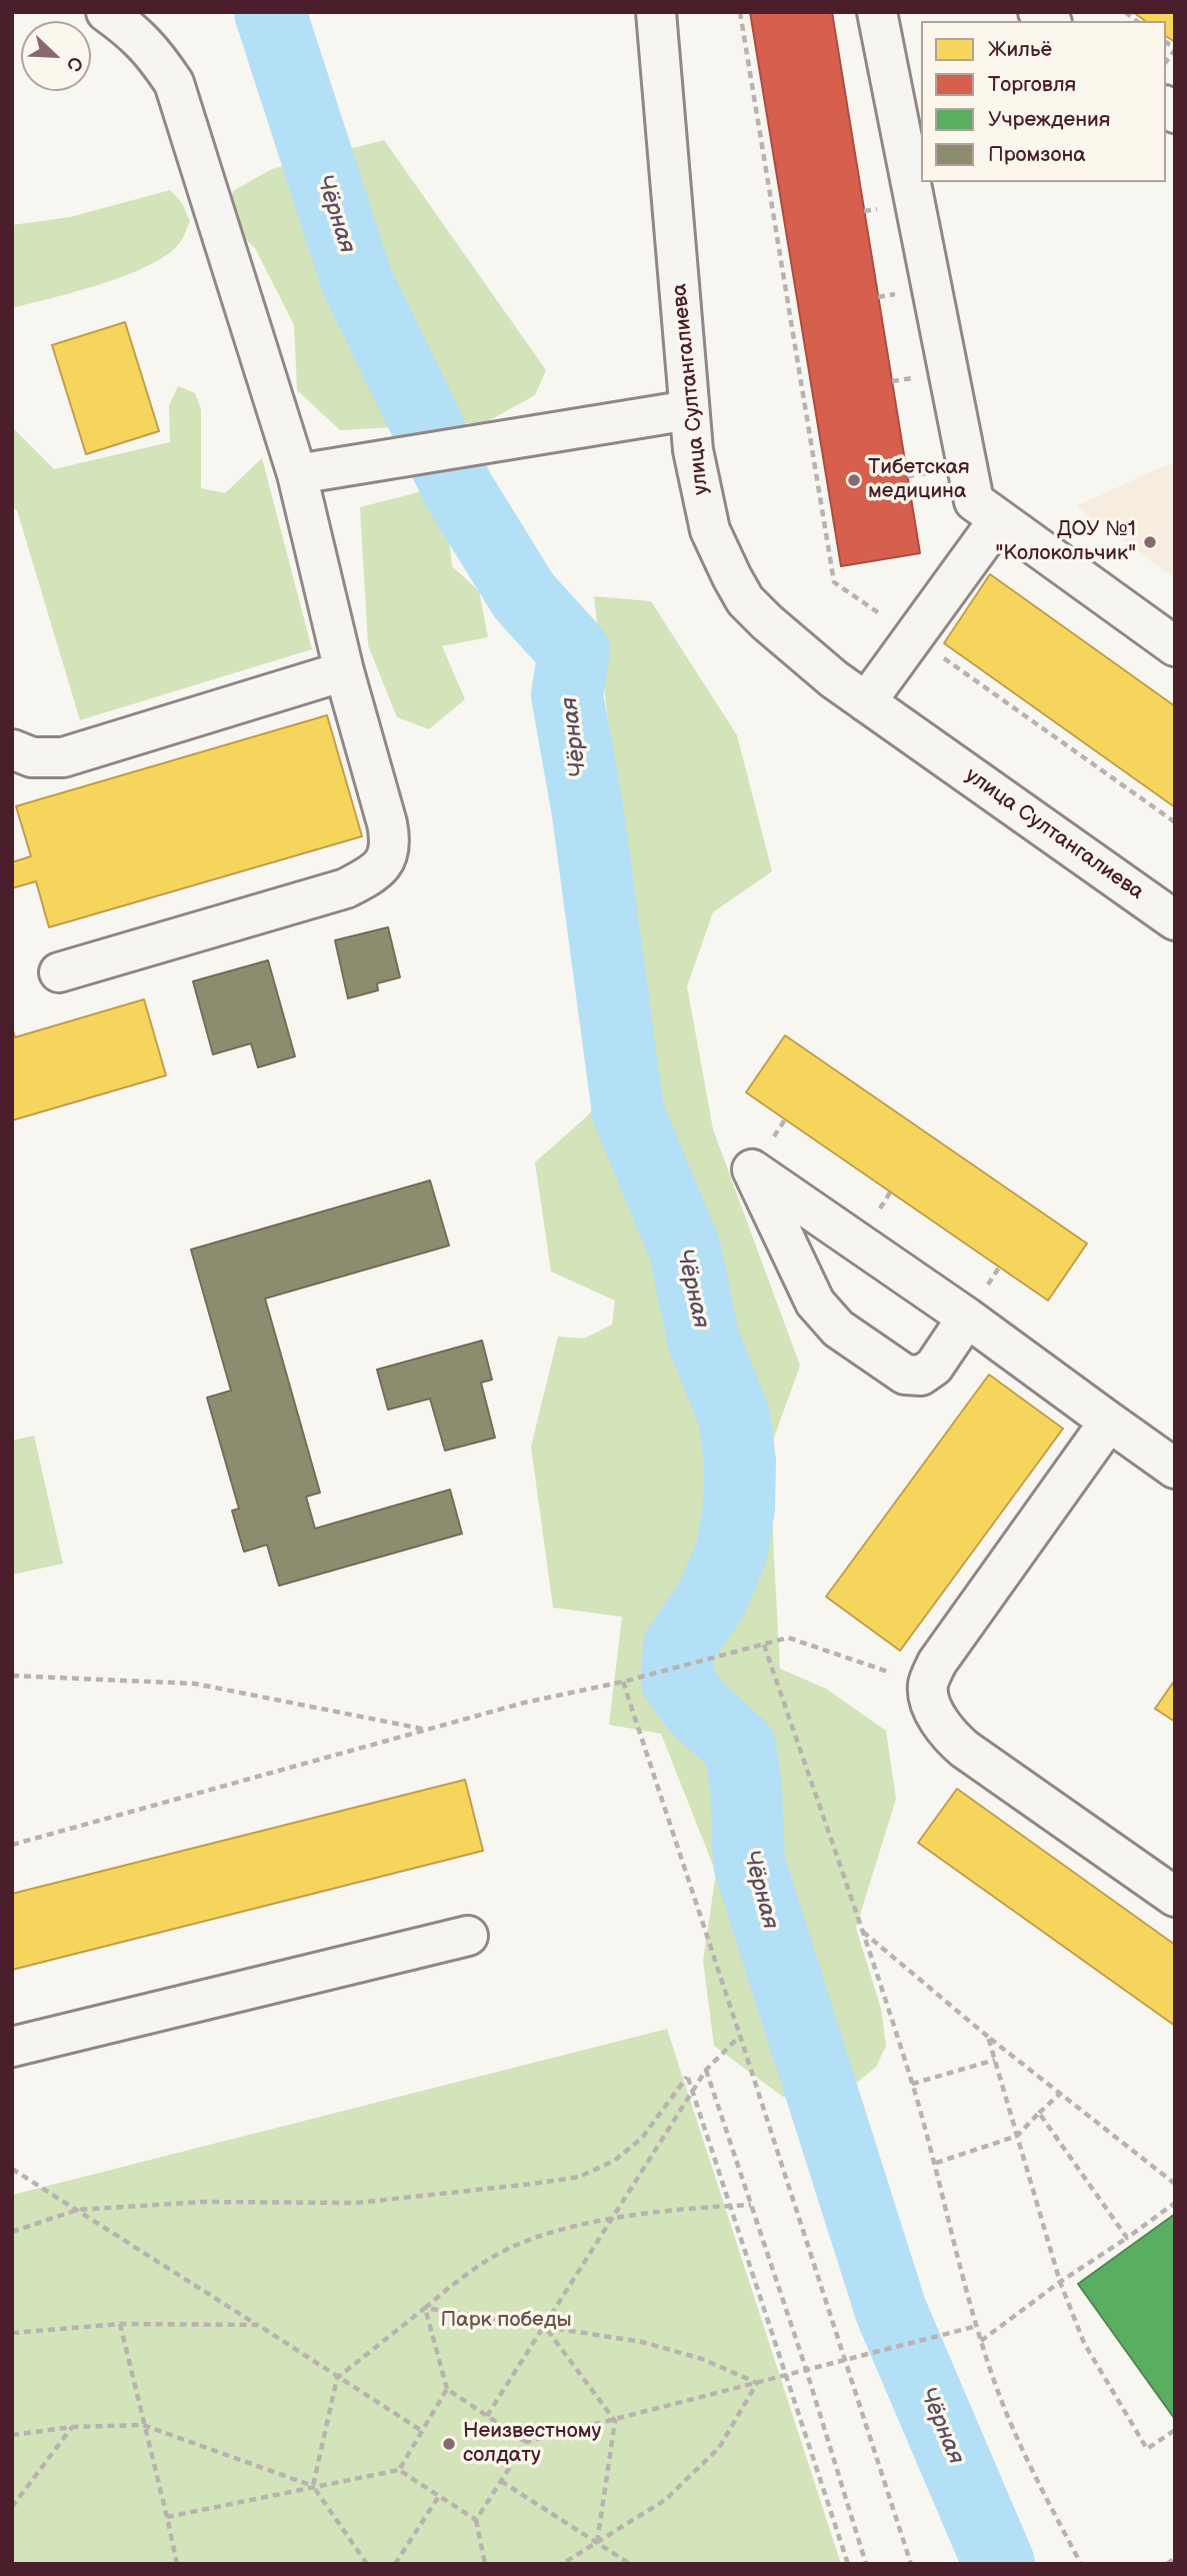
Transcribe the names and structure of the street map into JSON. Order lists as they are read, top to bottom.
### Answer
{
  "streets": {
    "street": ["улица Султангалиева"]
  },
  "water": ["Чёрная"],
  "parks": ["Парк победы"],
  "places": ["Тибетская медицина", "ДОУ №1 \"Колокольчик\"", "Неизвестному солдату"],
  "legend": [
    "Жильё",
    "Торговля",
    "Учреждения",
    "Промзона"
  ],
  "north": "bottom right"
}
